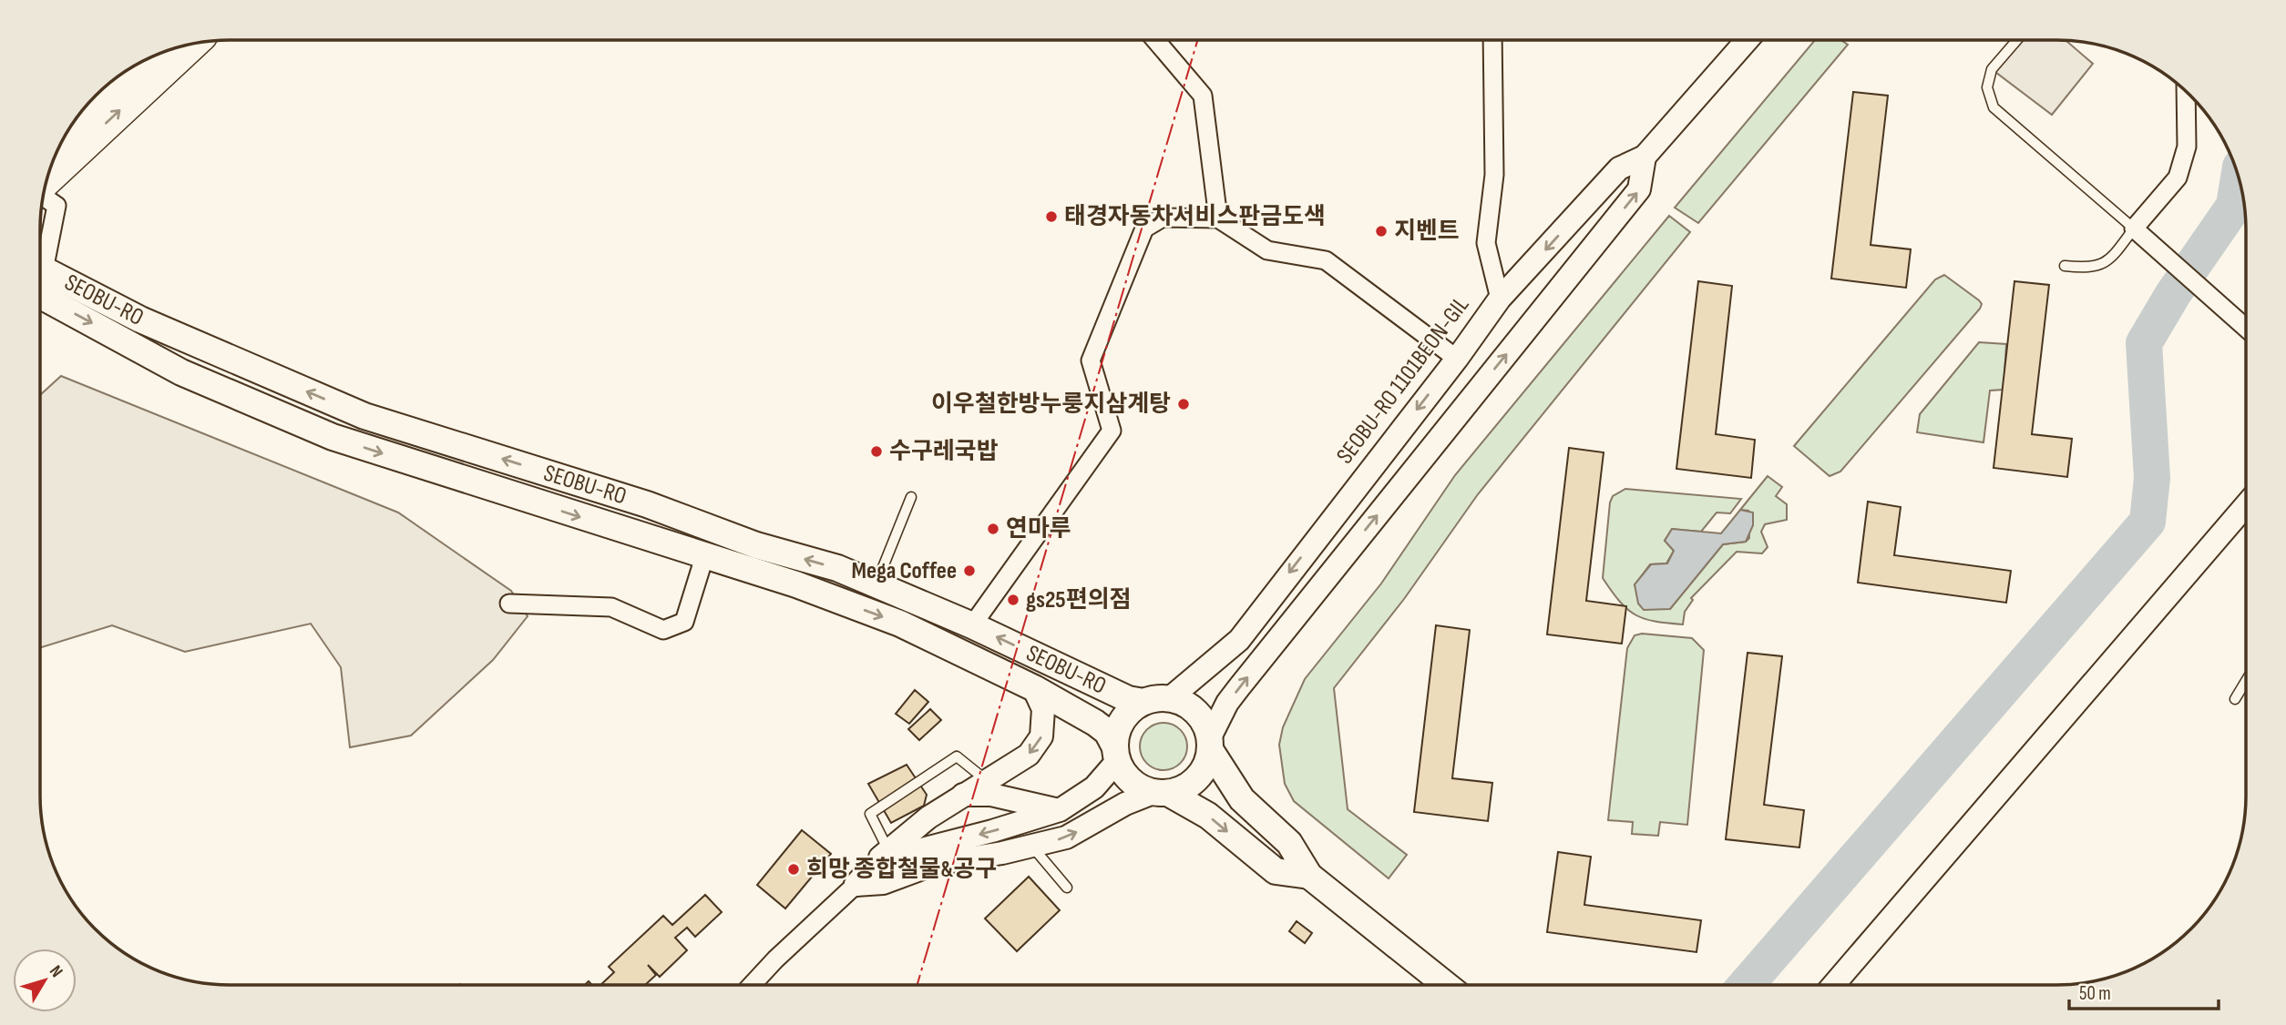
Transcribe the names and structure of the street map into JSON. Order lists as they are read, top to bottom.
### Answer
{
  "streets": {
    "main road": ["SEOBU-RO"],
    "street": ["SEOBU-RO 1101BEON-GIL"]
  },
  "crossings": [
    ["SEOBU-RO", "SEOBU-RO 1101BEON-GIL"]
  ],
  "places": [
    "태경자동차서비스판금도색",
    "지벤트",
    "이우철한방누룽지삼계탕",
    "수구레국밥",
    "연마루",
    "Mega Coffee",
    "gs25편의점",
    "희망 종합철물&공구"
  ],
  "scale_bar": "50 m",
  "north": "top right"
}
